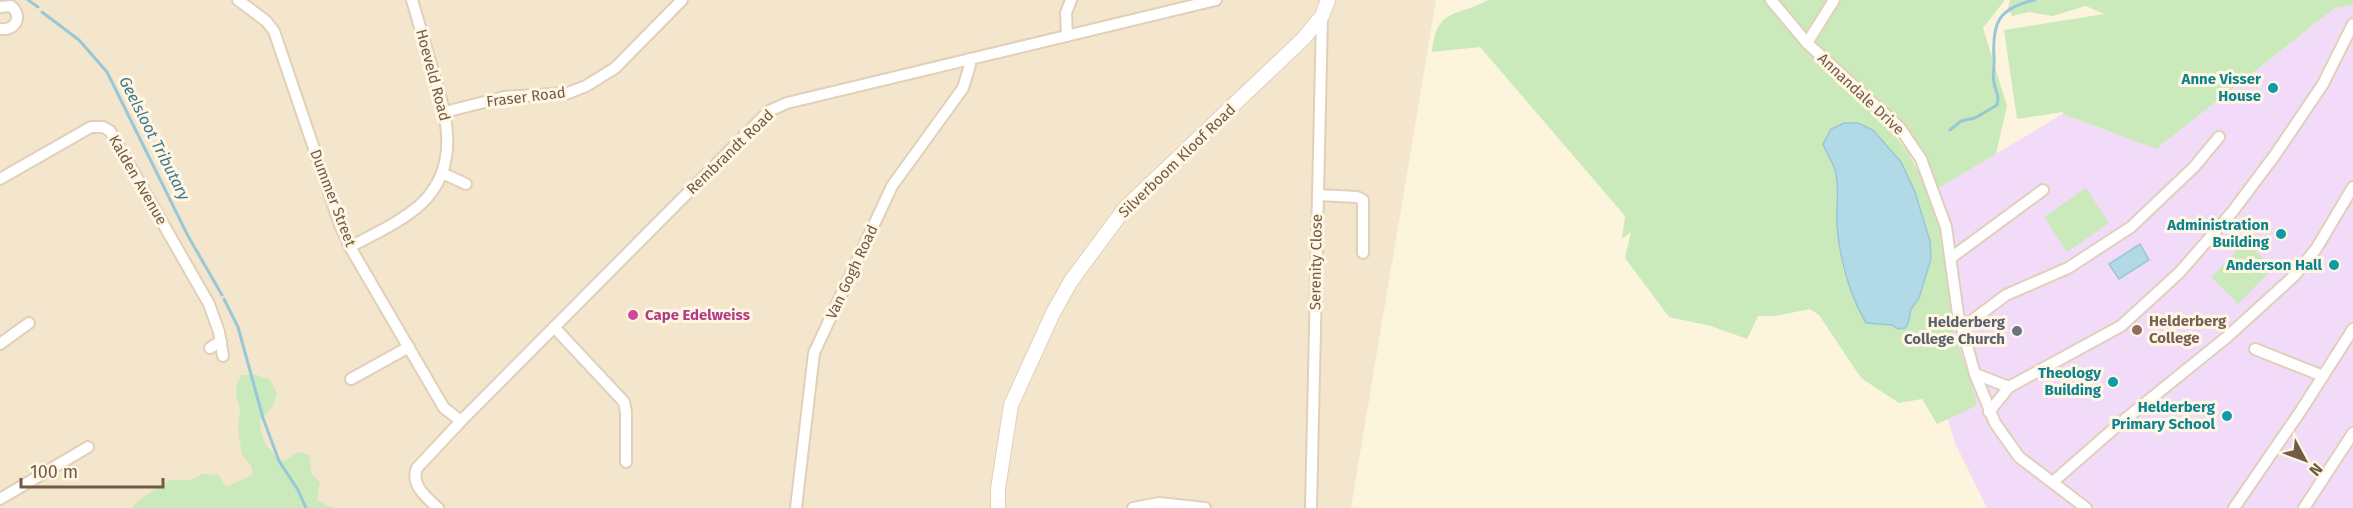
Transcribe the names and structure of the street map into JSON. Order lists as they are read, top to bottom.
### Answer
{
  "streets": {
    "street": [
      "Hoeveld Road",
      "Annandale Drive",
      "Fraser Road",
      "Rembrandt Road",
      "Silverboom Kloof Road",
      "Kalden Avenue",
      "Dummer Street",
      "Serenity Close",
      "Van Gogh Road"
    ]
  },
  "crossings": [
    ["Hoeveld Road", "Fraser Road"],
    ["Hoeveld Road", "Dummer Street"],
    ["Rembrandt Road", "Dummer Street"],
    ["Rembrandt Road", "Van Gogh Road"],
    ["Silverboom Kloof Road", "Serenity Close"]
  ],
  "water": ["Geelsloot Tributary"],
  "places": [
    "Anne Visser House",
    "Administration Building",
    "Anderson Hall",
    "Cape Edelweiss",
    "Helderberg College",
    "Helderberg College Church",
    "Theology Building",
    "Helderberg Primary School"
  ],
  "scale_bar": "100 m",
  "north": "bottom right"
}
